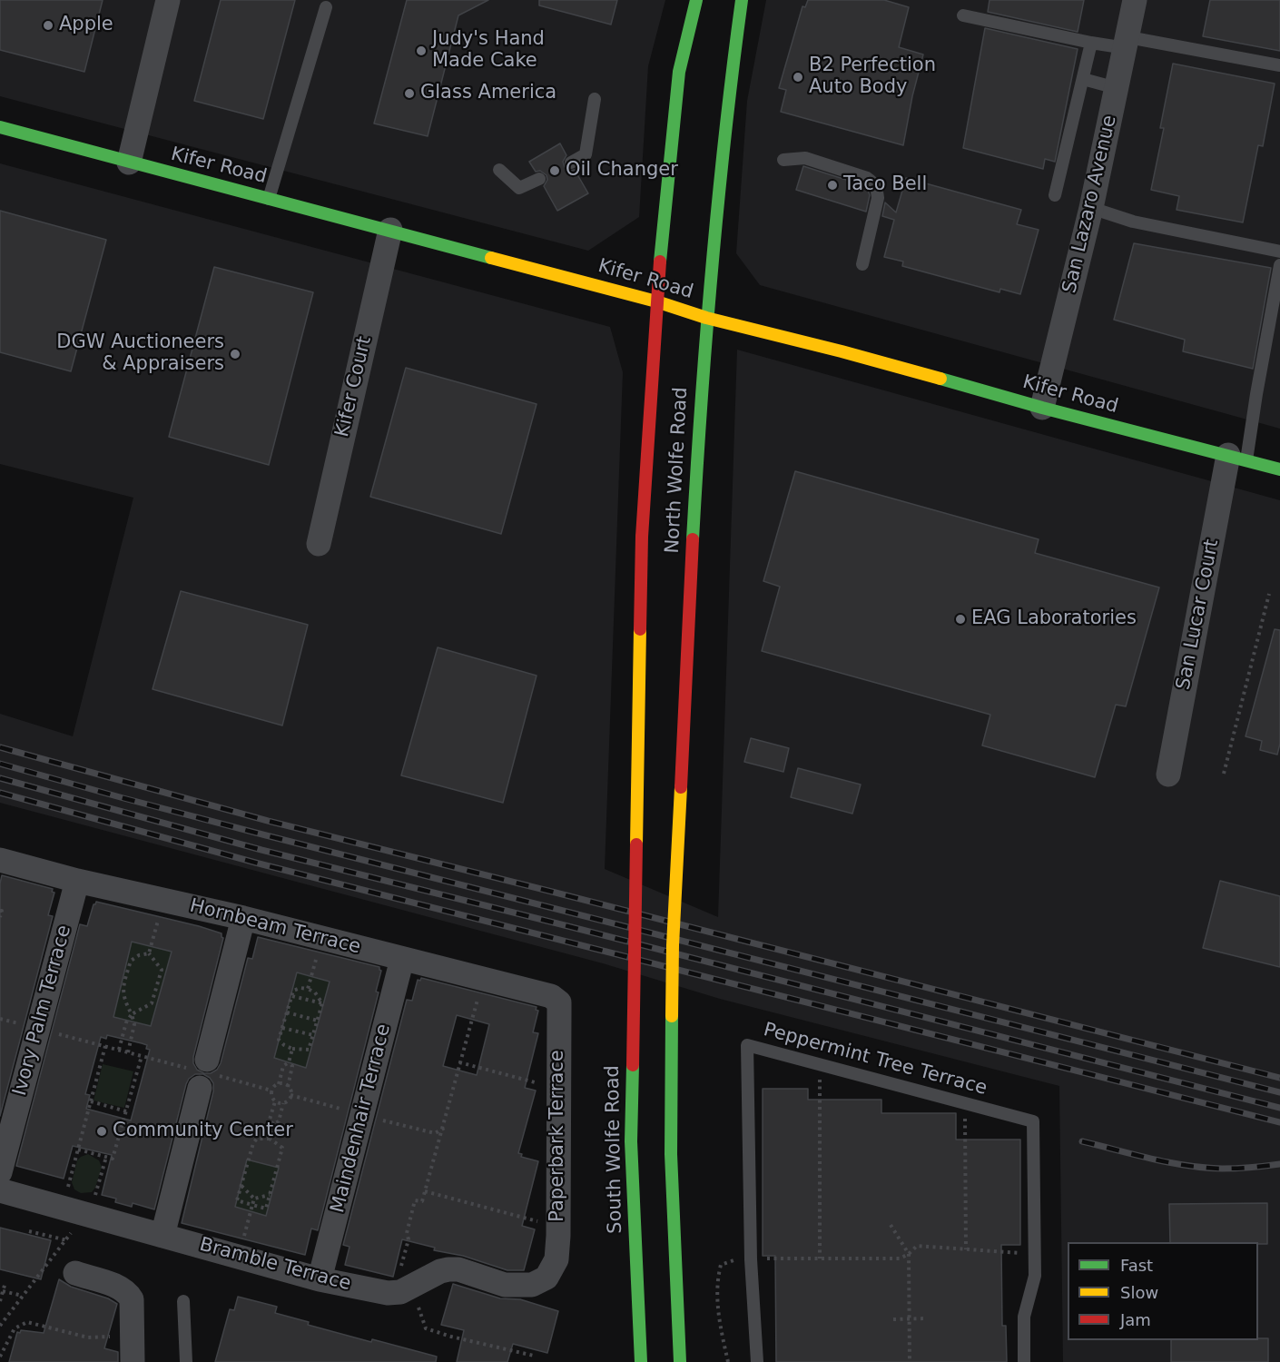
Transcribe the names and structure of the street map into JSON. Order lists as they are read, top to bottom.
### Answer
{
  "streets": {
    "main road": ["Kifer Road", "North Wolfe Road", "South Wolfe Road"],
    "street": [
      "San Lazaro Avenue",
      "Kifer Court",
      "San Lucar Court",
      "Hornbeam Terrace",
      "Ivory Palm Terrace",
      "Maindenhair Terrace",
      "Paperbark Terrace",
      "Bramble Terrace"
    ],
    "lane": ["Peppermint Tree Terrace"]
  },
  "crossings": [
    ["Kifer Road", "San Lazaro Avenue"],
    ["Kifer Road", "Kifer Court"],
    ["Kifer Road", "North Wolfe Road"],
    ["Kifer Road", "San Lucar Court"],
    ["North Wolfe Road", "South Wolfe Road"],
    ["Hornbeam Terrace", "Ivory Palm Terrace"],
    ["Hornbeam Terrace", "Maindenhair Terrace"],
    ["Hornbeam Terrace", "Paperbark Terrace"],
    ["Maindenhair Terrace", "Bramble Terrace"],
    ["Paperbark Terrace", "Bramble Terrace"]
  ],
  "places": [
    "Apple",
    "Judy's Hand Made Cake",
    "B2 Perfection Auto Body",
    "Glass America",
    "Oil Changer",
    "Taco Bell",
    "DGW Auctioneers & Appraisers",
    "EAG Laboratories",
    "Community Center"
  ],
  "legend": ["Fast", "Slow", "Jam"]
}
